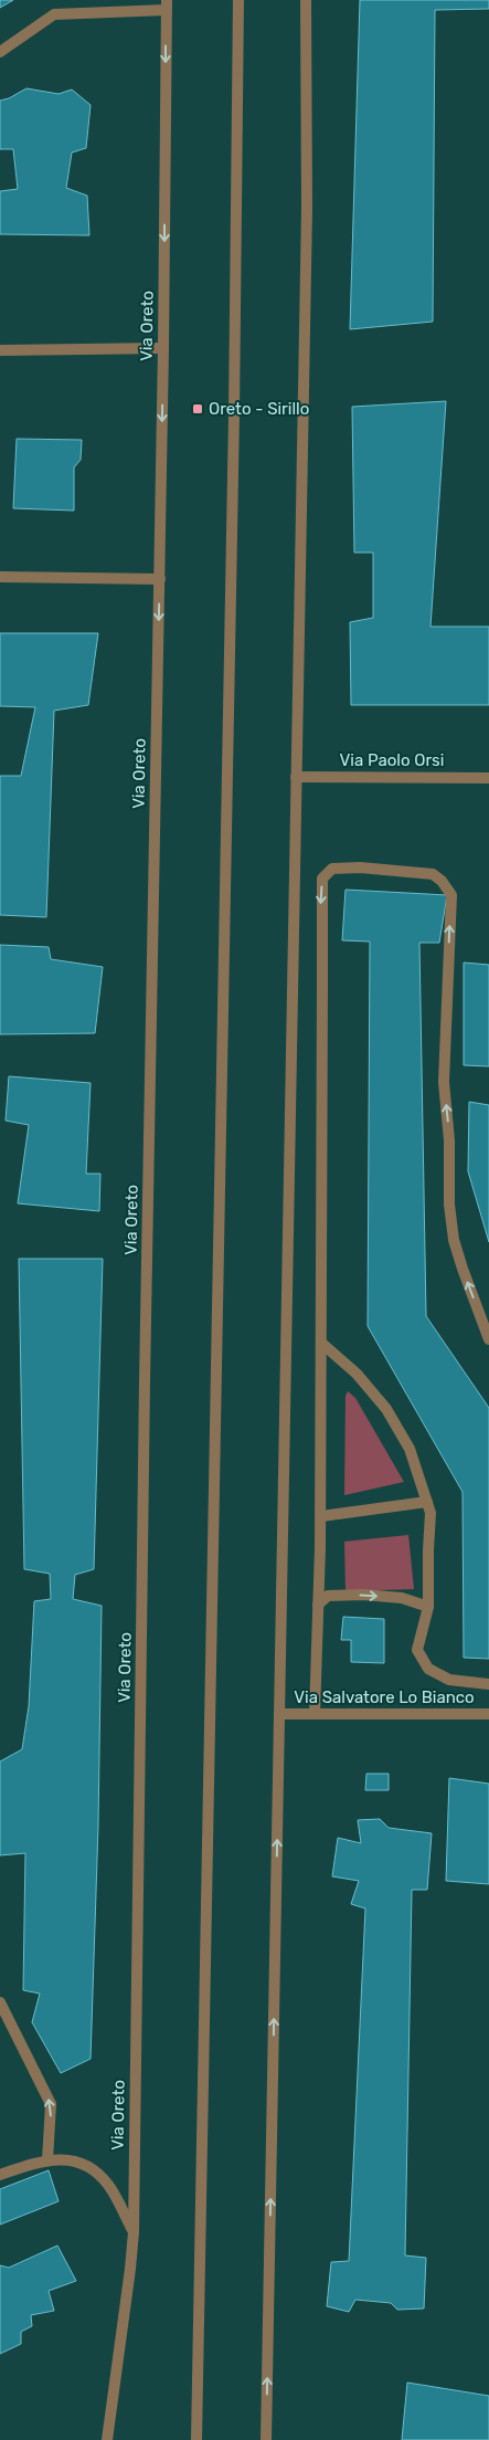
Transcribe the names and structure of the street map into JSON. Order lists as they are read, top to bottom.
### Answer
{
  "streets": {
    "street": ["Via Oreto", "Via Paolo Orsi", "Via Salvatore Lo Bianco"]
  },
  "places": {
    "transit": ["Oreto - Sirillo"]
  }
}
